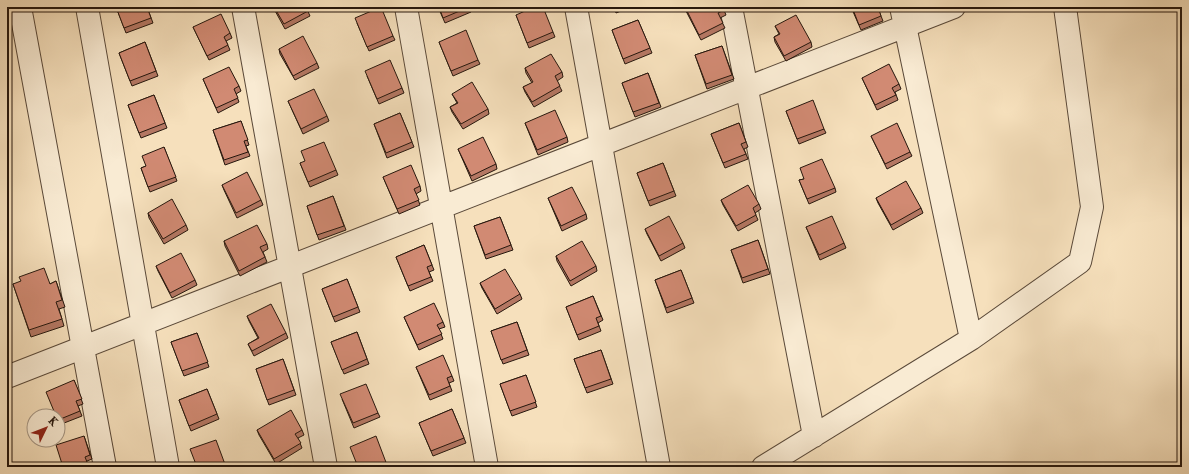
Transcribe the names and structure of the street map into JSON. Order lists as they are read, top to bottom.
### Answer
{
  "north": "top right"
}
